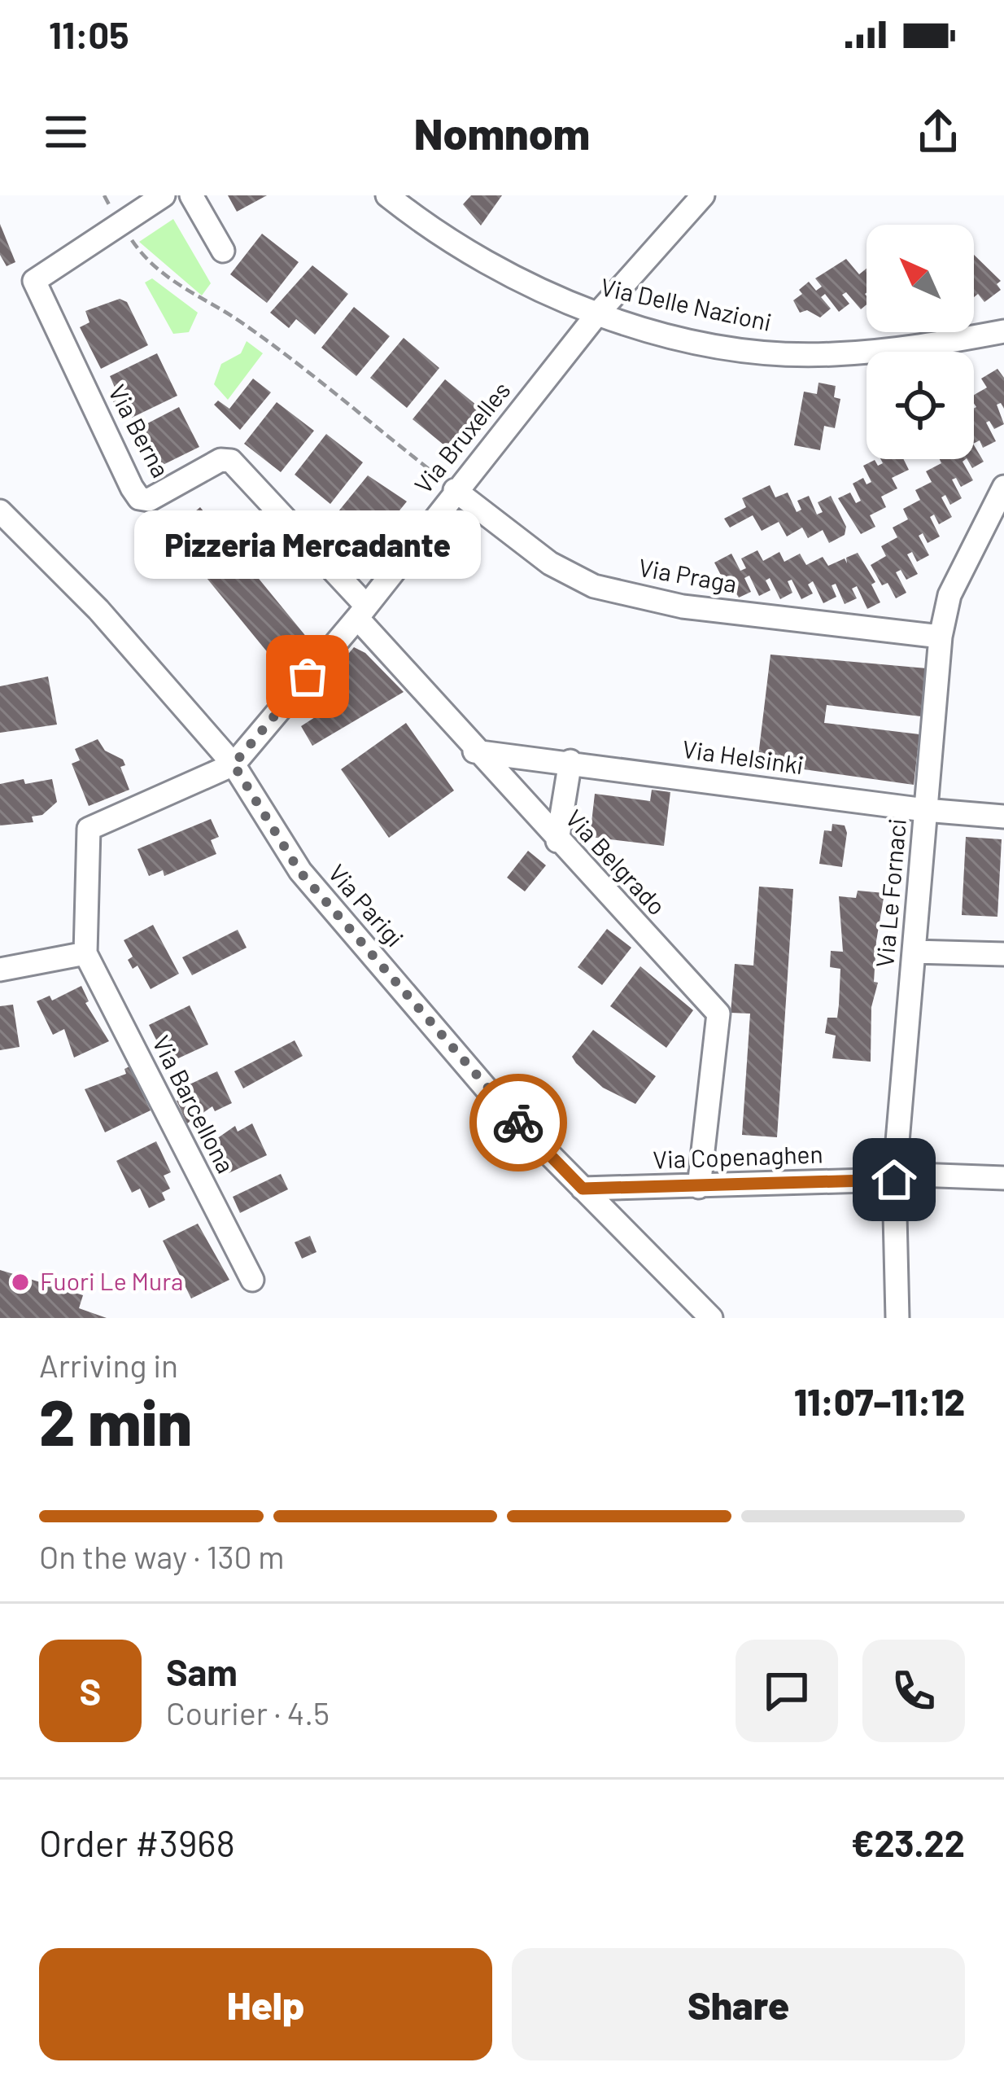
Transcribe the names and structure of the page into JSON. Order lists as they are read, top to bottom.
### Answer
{
  "streets": {
    "street": [
      "Via Delle Nazioni",
      "Via Berna",
      "Via Bruxelles",
      "Via Praga",
      "Via Helsinki",
      "Via Belgrado",
      "Via Le Fornaci",
      "Via Parigi",
      "Via Barcellona",
      "Via Copenaghen"
    ]
  },
  "crossings": [
    ["Via Delle Nazioni", "Via Bruxelles"],
    ["Via Berna", "Via Bruxelles"],
    ["Via Berna", "Via Belgrado"],
    ["Via Bruxelles", "Via Praga"],
    ["Via Bruxelles", "Via Belgrado"],
    ["Via Bruxelles", "Via Parigi"],
    ["Via Praga", "Via Le Fornaci"],
    ["Via Helsinki", "Via Belgrado"],
    ["Via Helsinki", "Via Le Fornaci"],
    ["Via Belgrado", "Via Copenaghen"],
    ["Via Le Fornaci", "Via Copenaghen"],
    ["Via Parigi", "Via Copenaghen"]
  ],
  "places": ["Pizzeria Mercadante", "Fuori Le Mura"],
  "north": "top left",
  "page": {
    "status": "11:05",
    "header": "Nomnom",
    "bubble": "Pizzeria Mercadante",
    "heading": ["2 min", "Arriving in", "11:07–11:12"],
    "panel": [
      "Sam",
      "Courier · 4.5",
      "Order #3968",
      "€23.22"
    ],
    "bar": "On the way · 130 m",
    "round": "S",
    "buttons": ["Help", "Share"]
  }
}
